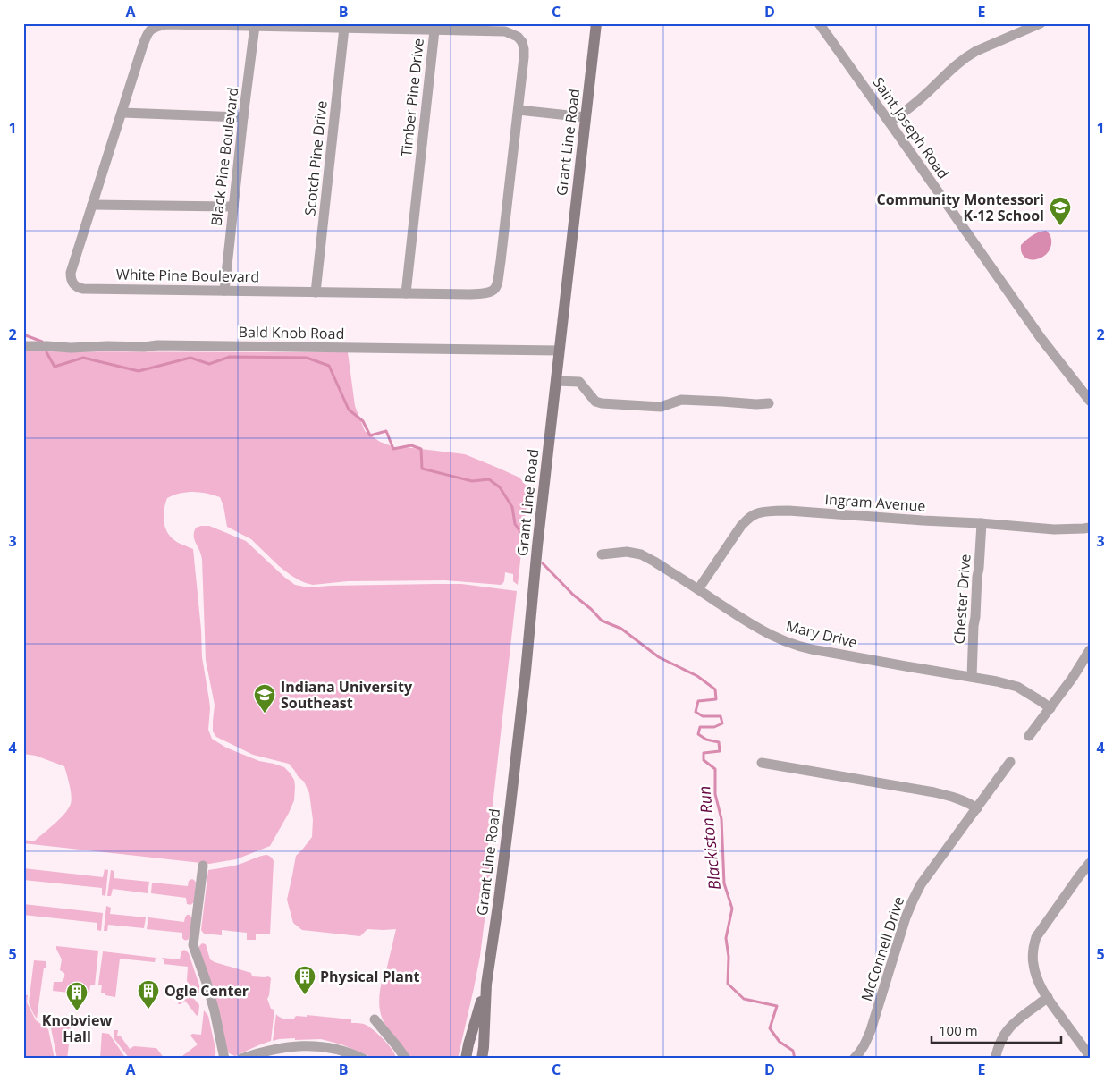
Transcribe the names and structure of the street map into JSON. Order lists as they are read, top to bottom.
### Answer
{
  "streets": {
    "main road": ["Grant Line Road"],
    "street": [
      "Timber Pine Drive",
      "Saint Joseph Road",
      "Black Pine Boulevard",
      "Scotch Pine Drive",
      "White Pine Boulevard",
      "Bald Knob Road",
      "Ingram Avenue",
      "Chester Drive",
      "Mary Drive",
      "McConnell Drive"
    ]
  },
  "crossings": [
    ["Timber Pine Drive", "Black Pine Boulevard"],
    ["Timber Pine Drive", "Scotch Pine Drive"],
    ["Timber Pine Drive", "White Pine Boulevard"],
    ["Grant Line Road", "Bald Knob Road"],
    ["Black Pine Boulevard", "White Pine Boulevard"],
    ["Scotch Pine Drive", "White Pine Boulevard"],
    ["Ingram Avenue", "Chester Drive"],
    ["Ingram Avenue", "Mary Drive"],
    ["Chester Drive", "Mary Drive"]
  ],
  "water": ["Blackiston Run"],
  "places": {
    "school or university": ["Community Montessori K-12 School", "Indiana University Southeast"],
    "building": ["Physical Plant", "Ogle Center", "Knobview Hall"]
  },
  "scale_bar": "100 m",
  "grid": {
    "columns": [
      "A",
      "B",
      "C",
      "D",
      "E"
    ],
    "rows": [
      "1",
      "2",
      "3",
      "4",
      "5"
    ]
  }
}
